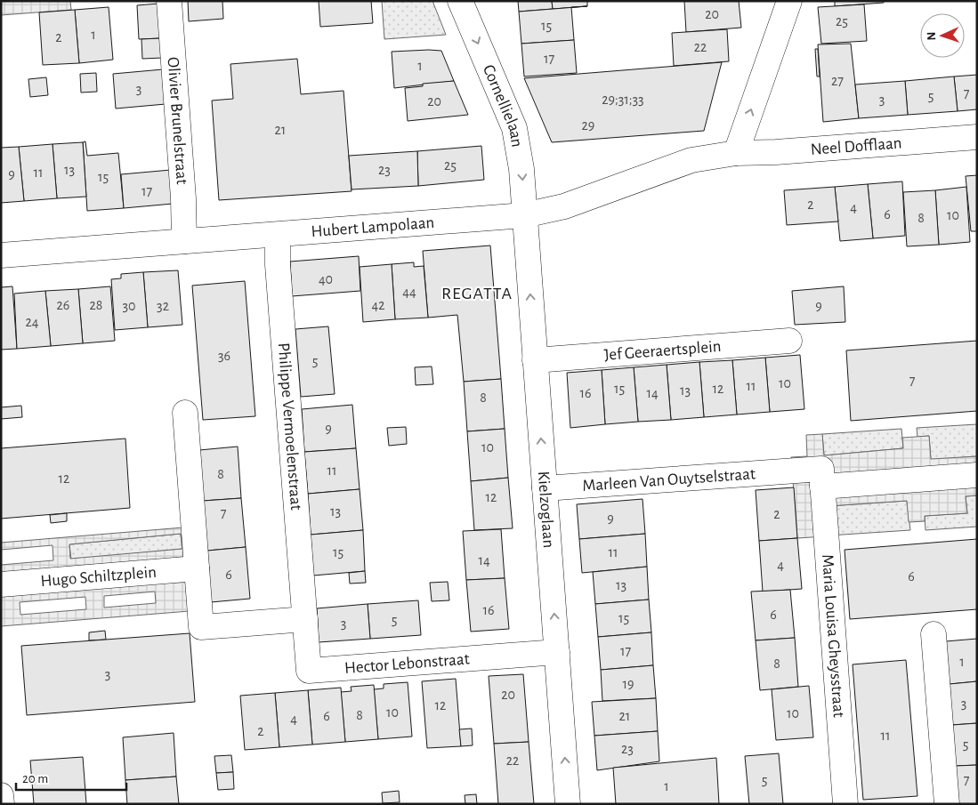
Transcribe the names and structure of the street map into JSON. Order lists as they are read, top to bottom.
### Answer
{
  "streets": {
    "street": [
      "Cornellielaan",
      "Olivier Brunelstraat",
      "Neel Dofflaan",
      "Hubert Lampolaan",
      "Jef Geeraertsplein",
      "Philippe Vermoelenstraat",
      "Marleen Van Ouytselstraat",
      "Kielzoglaan",
      "Hugo Schiltzplein",
      "Maria Louisa Gheysstraat",
      "Hector Lebonstraat"
    ]
  },
  "crossings": [
    ["Cornellielaan", "Hubert Lampolaan"],
    ["Cornellielaan", "Kielzoglaan"],
    ["Olivier Brunelstraat", "Hubert Lampolaan"],
    ["Neel Dofflaan", "Hubert Lampolaan"],
    ["Hubert Lampolaan", "Philippe Vermoelenstraat"],
    ["Hubert Lampolaan", "Kielzoglaan"],
    ["Jef Geeraertsplein", "Kielzoglaan"],
    ["Philippe Vermoelenstraat", "Hector Lebonstraat"],
    ["Marleen Van Ouytselstraat", "Kielzoglaan"],
    ["Marleen Van Ouytselstraat", "Maria Louisa Gheysstraat"],
    ["Kielzoglaan", "Hector Lebonstraat"]
  ],
  "one_way": ["Cornellielaan", "Kielzoglaan"],
  "districts": ["REGATTA"],
  "house_numbers": [
    "20",
    "25",
    "15",
    "1",
    "2",
    "22",
    "17",
    "1",
    "27",
    "3",
    "7",
    "5",
    "29;31;33",
    "3",
    "20",
    "29",
    "21",
    "25",
    "13",
    "23",
    "11",
    "9",
    "15",
    "17",
    "2",
    "4",
    "6",
    "10",
    "8",
    "40",
    "44",
    "26",
    "28",
    "42",
    "30",
    "32",
    "9",
    "24",
    "36",
    "5",
    "7",
    "10",
    "11",
    "15",
    "12",
    "13",
    "16",
    "14",
    "8",
    "9",
    "10",
    "11",
    "8",
    "12",
    "12",
    "13",
    "7",
    "2",
    "9",
    "15",
    "11",
    "14",
    "4",
    "6",
    "6",
    "13",
    "16",
    "6",
    "15",
    "5",
    "3",
    "17",
    "1",
    "8",
    "3",
    "19",
    "20",
    "3",
    "12",
    "10",
    "10",
    "8",
    "6",
    "21",
    "4",
    "2",
    "11",
    "5",
    "23",
    "22",
    "5",
    "7",
    "1"
  ],
  "scale_bar": "20 m",
  "north": "left"
}
